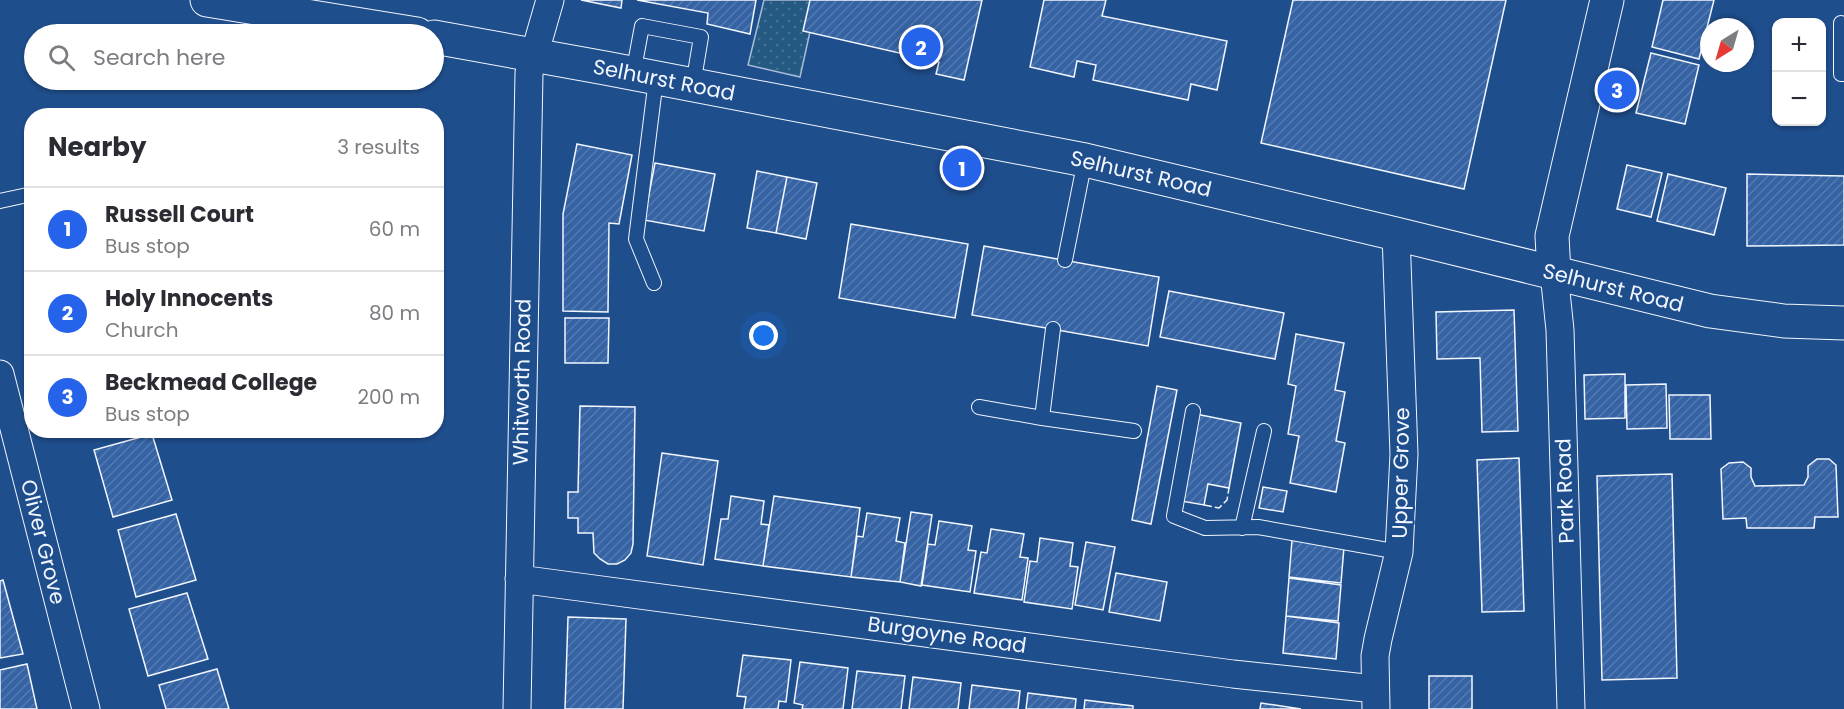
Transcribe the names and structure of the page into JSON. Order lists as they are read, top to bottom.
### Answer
{
  "streets": {
    "main road": ["Selhurst Road"],
    "street": [
      "Whitworth Road",
      "Upper Grove",
      "Park Road",
      "Oliver Grove",
      "Burgoyne Road"
    ]
  },
  "crossings": [
    ["Selhurst Road", "Whitworth Road"],
    ["Selhurst Road", "Upper Grove"],
    ["Selhurst Road", "Park Road"],
    ["Whitworth Road", "Burgoyne Road"],
    ["Upper Grove", "Burgoyne Road"]
  ],
  "north": "bottom left",
  "page": {
    "map_buttons": ["+", "−"],
    "search": "Search here",
    "pins": ["2", "3", "1"],
    "heading": ["Nearby", "3 results"],
    "list": [
      {
        "mark": "1",
        "name": "Russell Court",
        "note": "Bus stop",
        "value": "60 m"
      },
      {
        "mark": "2",
        "name": "Holy Innocents",
        "note": "Church",
        "value": "80 m"
      },
      {
        "mark": "3",
        "name": "Beckmead College",
        "note": "Bus stop",
        "value": "200 m"
      }
    ]
  }
}
